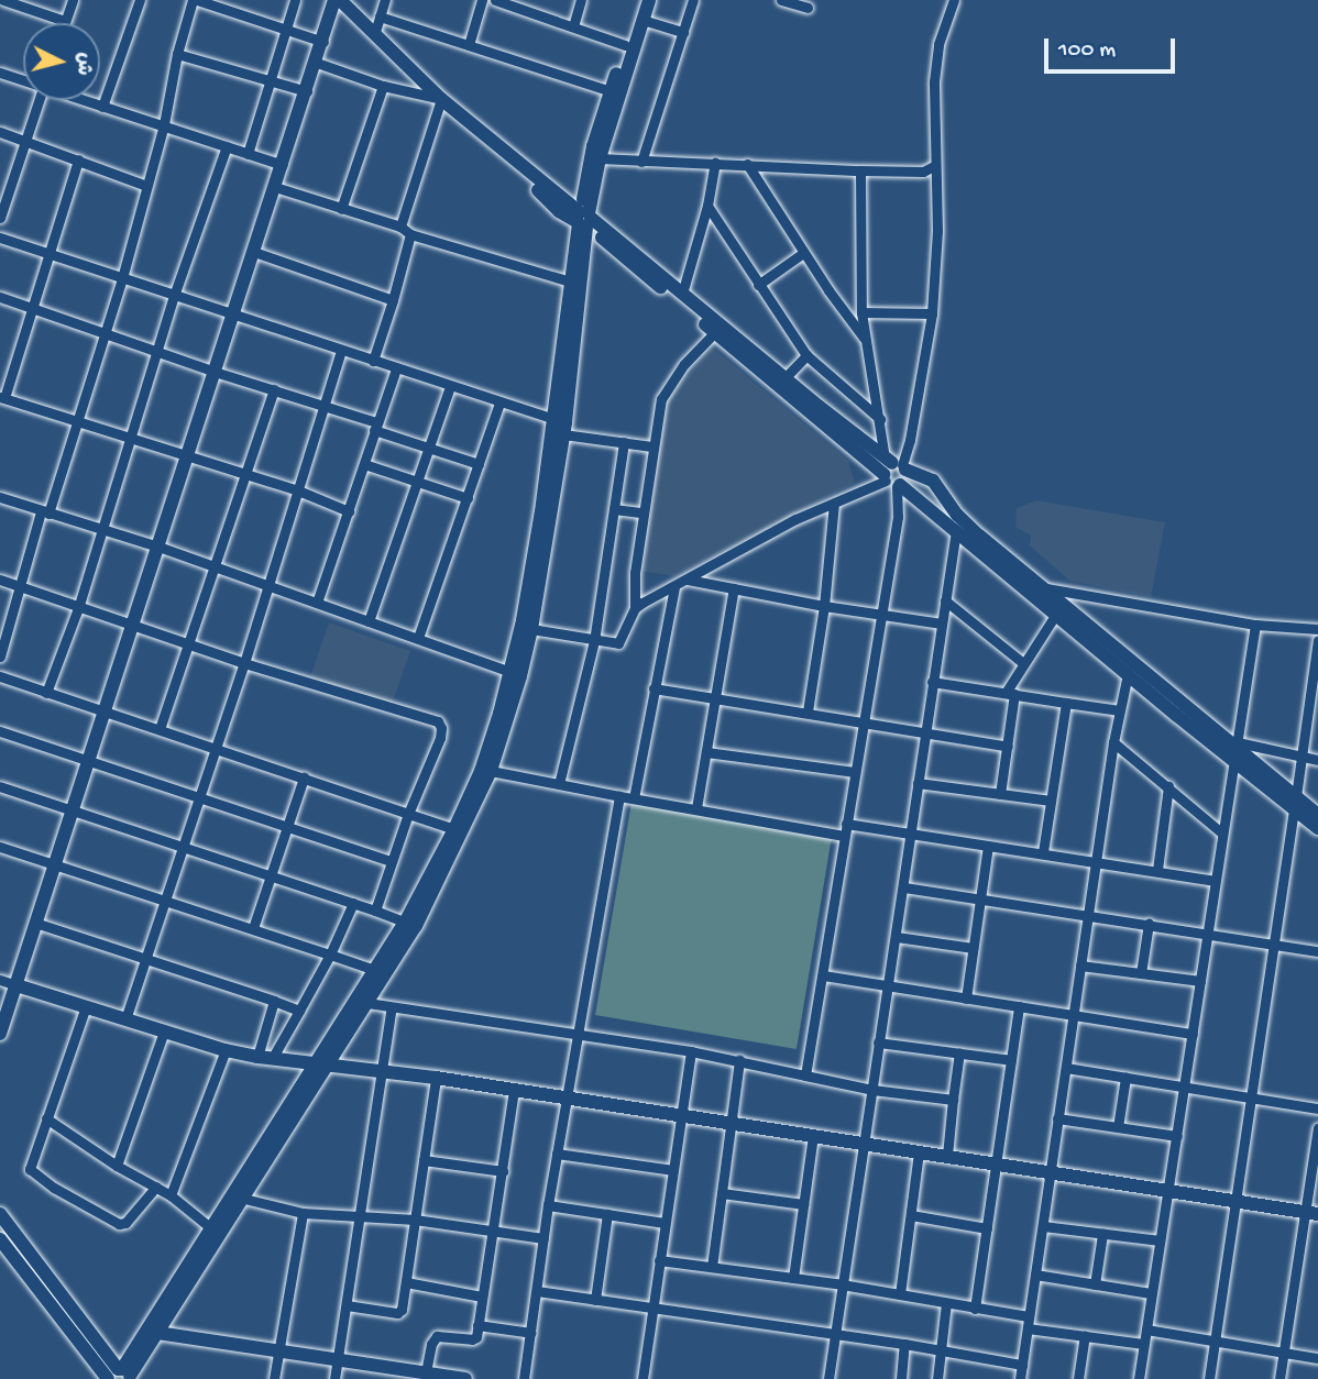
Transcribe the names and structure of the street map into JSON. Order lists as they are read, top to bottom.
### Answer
{
  "scale_bar": "100 m",
  "north": "right"
}
